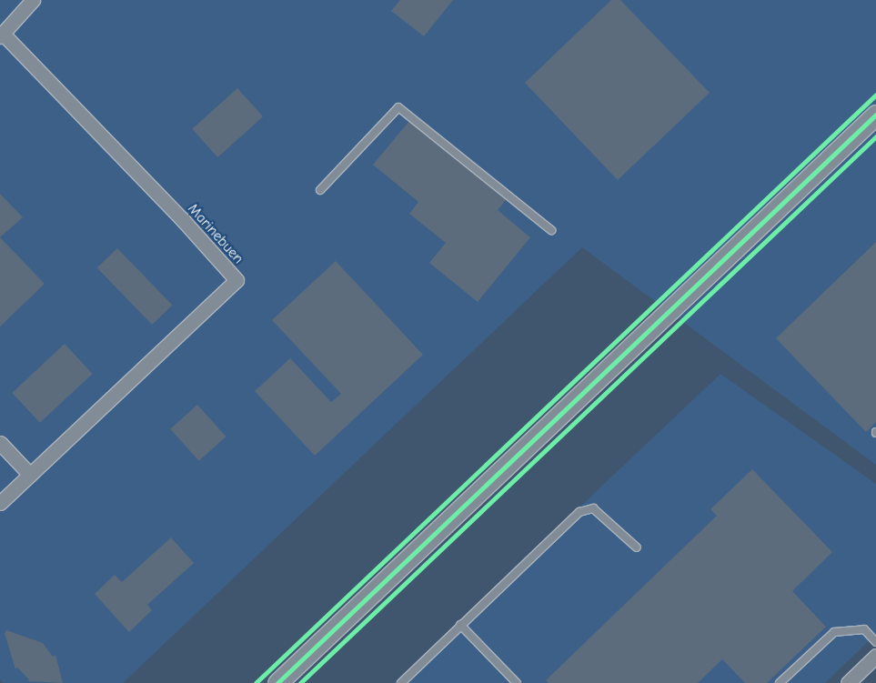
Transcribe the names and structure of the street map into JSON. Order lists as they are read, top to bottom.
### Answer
{
  "streets": {
    "street": ["Marinebuen"]
  }
}
